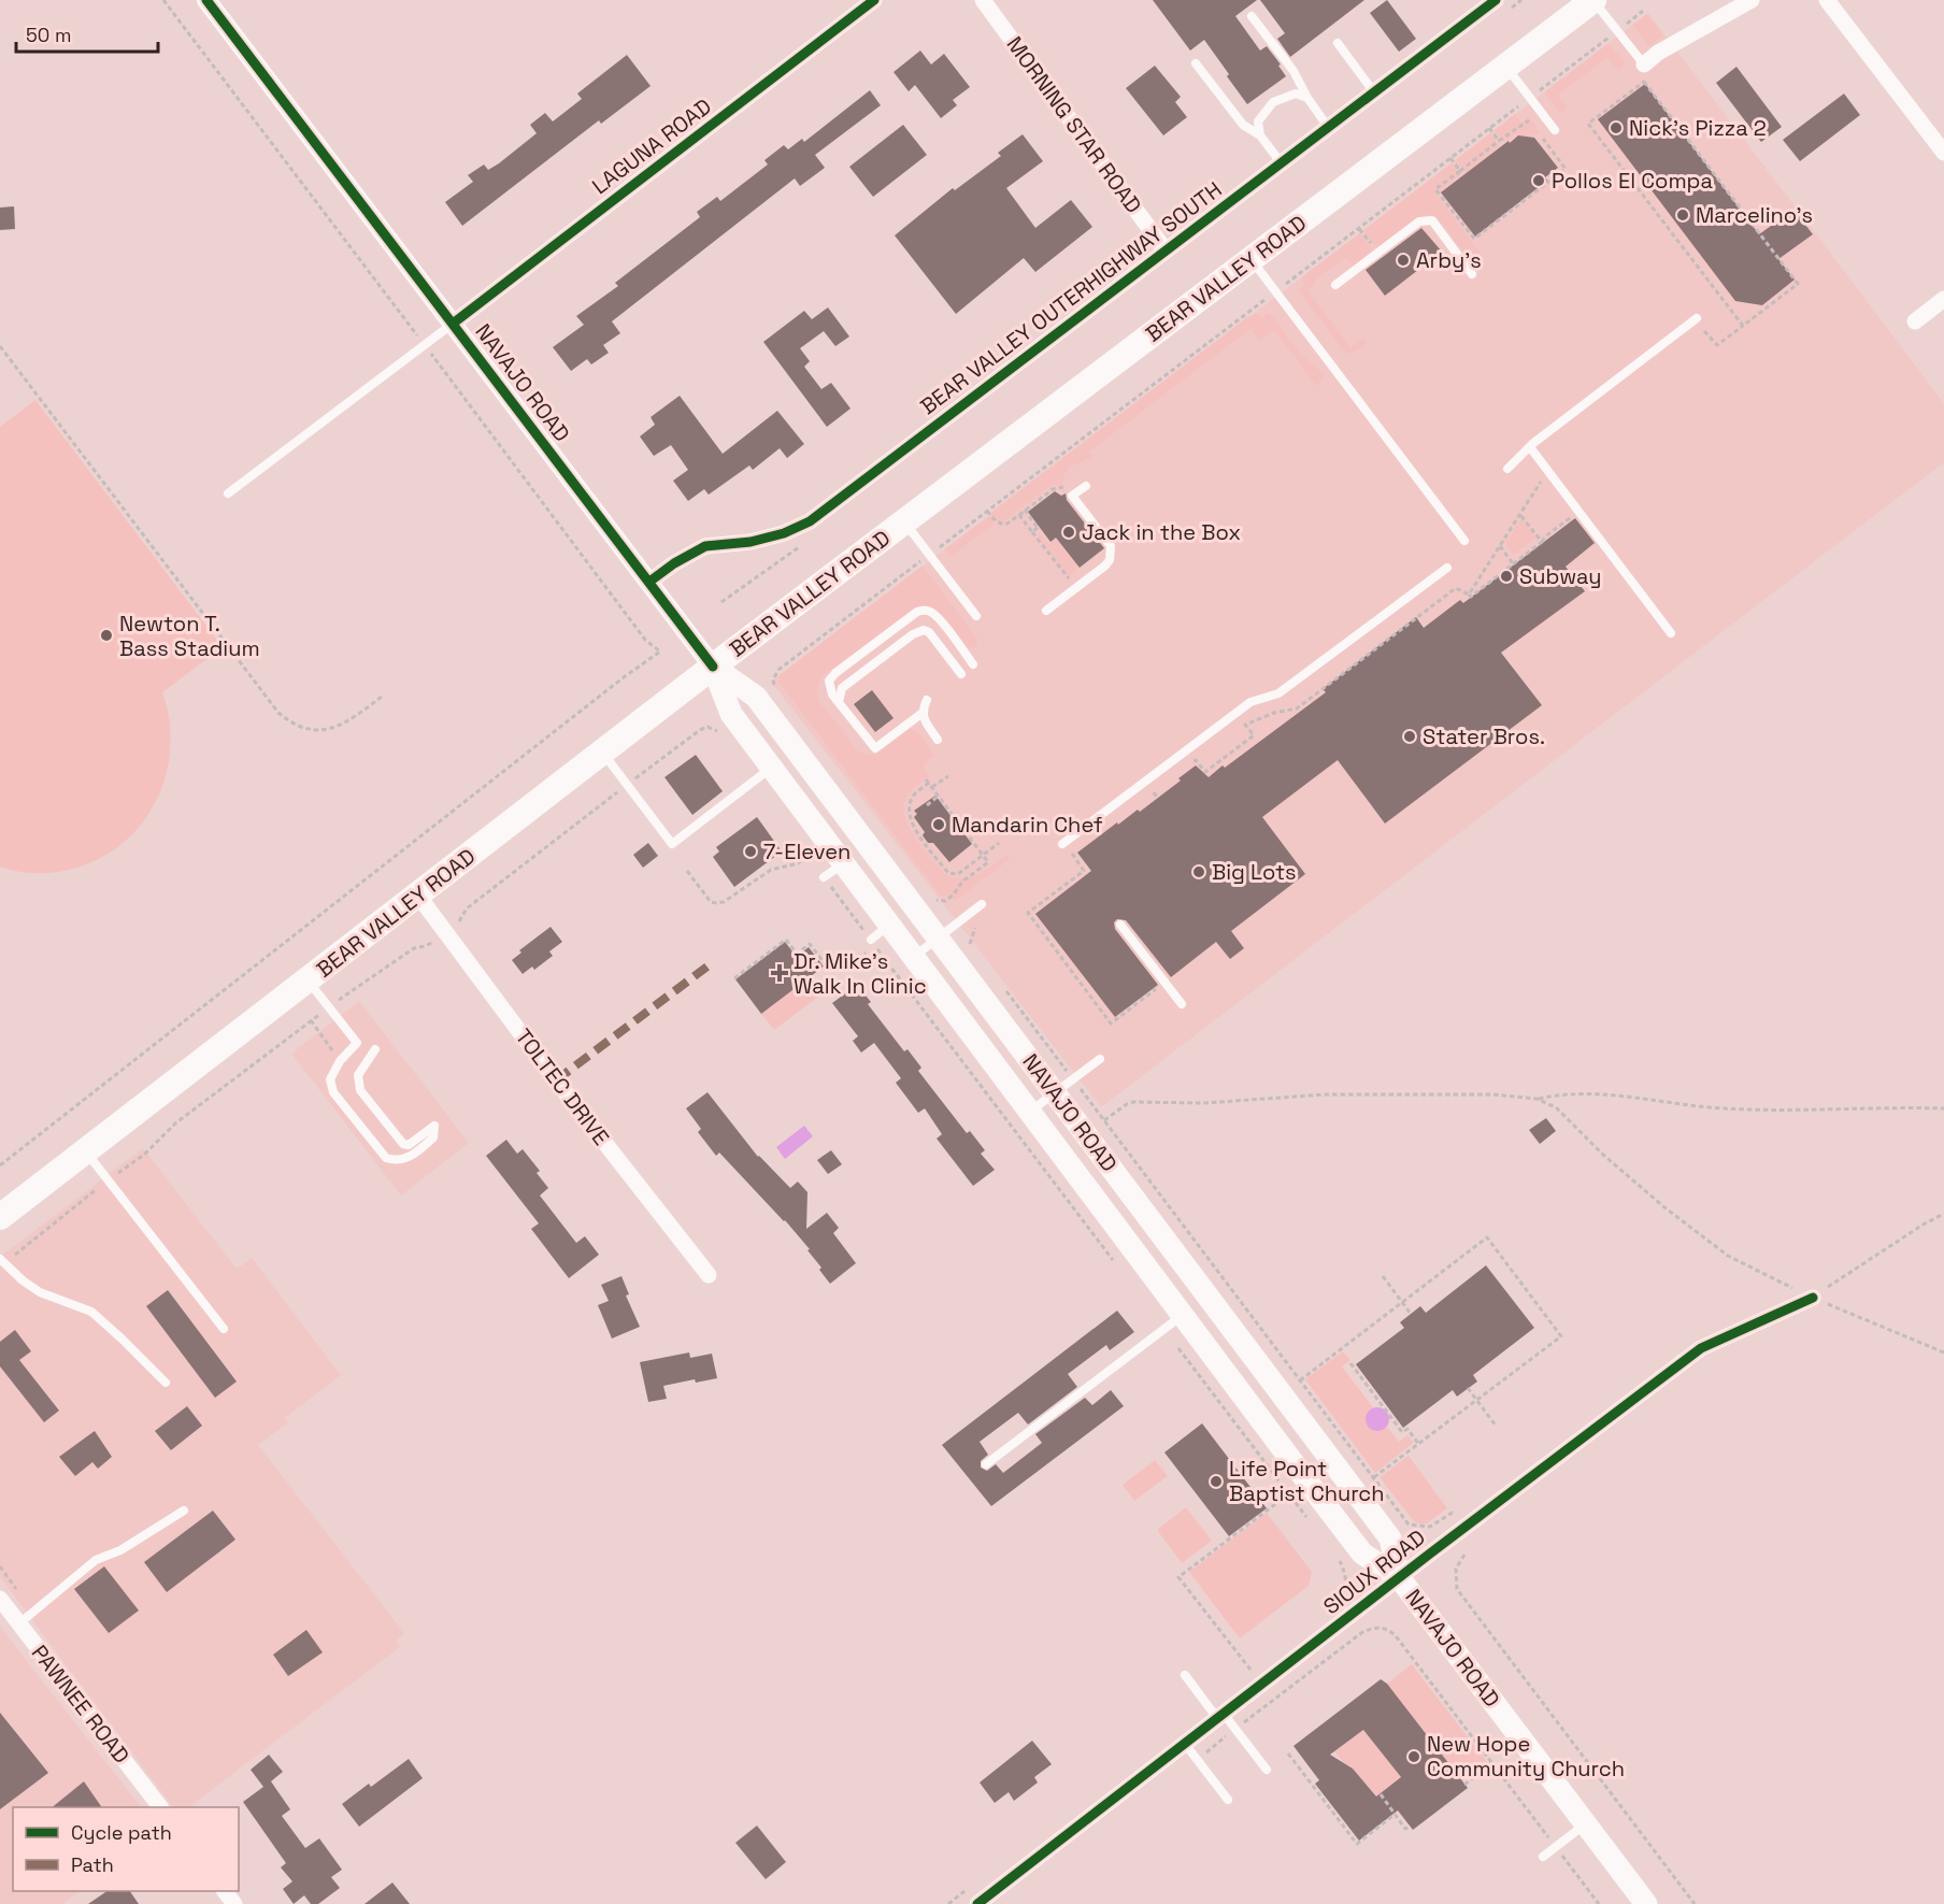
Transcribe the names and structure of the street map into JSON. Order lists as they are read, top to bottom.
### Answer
{
  "streets": {
    "main road": ["BEAR VALLEY ROAD", "NAVAJO ROAD"],
    "street": [
      "MORNING STAR ROAD",
      "LAGUNA ROAD",
      "BEAR VALLEY OUTERHIGHWAY SOUTH",
      "TOLTEC DRIVE",
      "SIOUX ROAD",
      "PAWNEE ROAD"
    ]
  },
  "crossings": [
    ["MORNING STAR ROAD", "BEAR VALLEY OUTERHIGHWAY SOUTH"],
    ["LAGUNA ROAD", "NAVAJO ROAD"],
    ["BEAR VALLEY ROAD", "NAVAJO ROAD"],
    ["BEAR VALLEY ROAD", "TOLTEC DRIVE"],
    ["BEAR VALLEY OUTERHIGHWAY SOUTH", "NAVAJO ROAD"],
    ["NAVAJO ROAD", "SIOUX ROAD"]
  ],
  "places": {
    "other": [
      "Nick's Pizza 2",
      "Pollos El Compa",
      "Marcelino's",
      "Arby's",
      "Jack in the Box",
      "Subway",
      "Newton T. Bass Stadium",
      "Stater Bros.",
      "Mandarin Chef",
      "7-Eleven",
      "Big Lots",
      "Life Point Baptist Church",
      "New Hope Community Church"
    ],
    "health": ["Dr. Mike's Walk In Clinic"]
  },
  "legend": ["Cycle path", "Path"],
  "scale_bar": "50 m"
}
